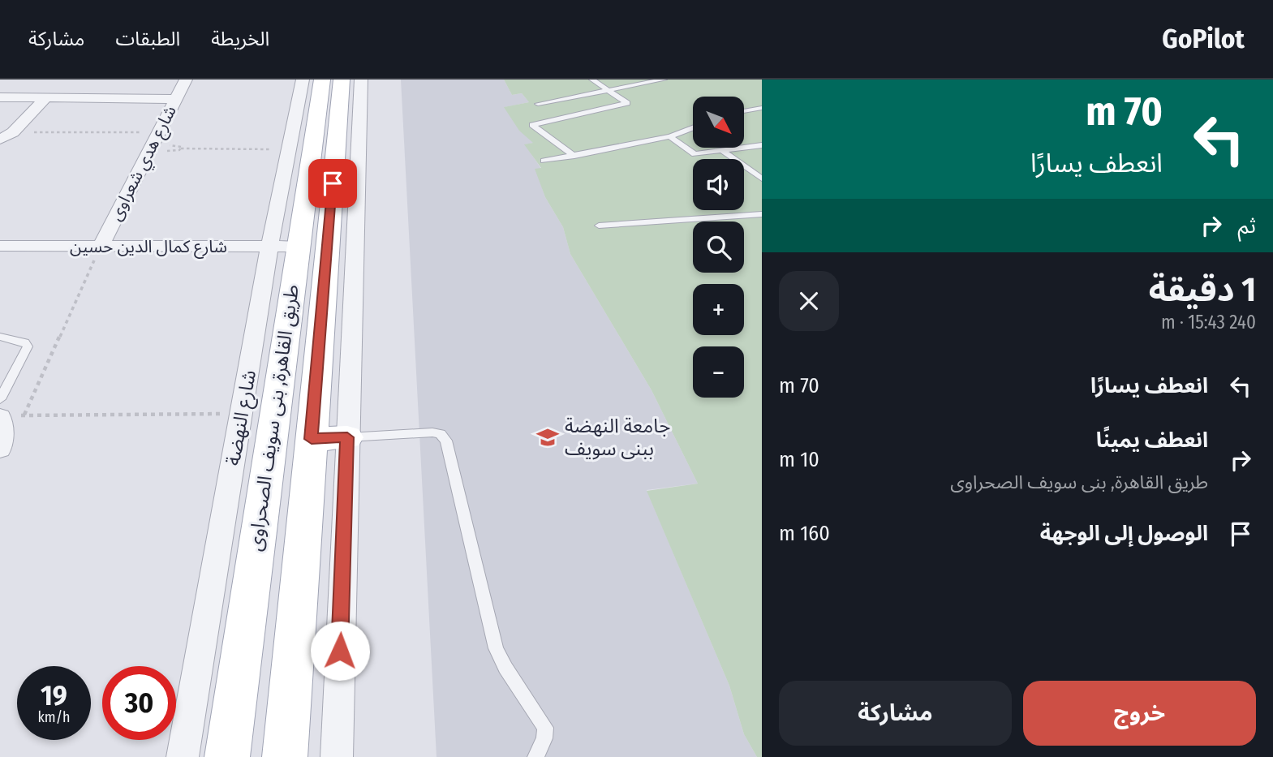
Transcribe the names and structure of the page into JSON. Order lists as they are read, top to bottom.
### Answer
{
  "streets": {
    "main road": ["طريق القاهرة, بنى سويف الصحراوى"],
    "street": ["شارع هدي شعراوى", "شارع كمال الدين حسين", "شارع النهضة"]
  },
  "crossings": [
    ["شارع هدي شعراوى", "شارع كمال الدين حسين"],
    ["شارع كمال الدين حسين", "شارع النهضة"],
    ["شارع كمال الدين حسين", "طريق القاهرة, بنى سويف الصحراوى"],
    ["شارع النهضة", "طريق القاهرة, بنى سويف الصحراوى"]
  ],
  "places": {
    "school or university": ["جامعة النهضة ببنى سويف"]
  },
  "north": "bottom right",
  "page": {
    "header": "GoPilot",
    "nav": ["الخريطة", "الطبقات", "مشاركة"],
    "turn": ["70 m", "انعطف يسارًا"],
    "map_buttons": ["+", "−"],
    "then": "ثم",
    "heading": ["1 دقيقة", "240 m · 15:43"],
    "list": [
      {
        "name": "انعطف يسارًا",
        "value": "70 m"
      },
      {
        "name": "انعطف يمينًا",
        "note": "طريق القاهرة, بنى سويف الصحراوى",
        "value": "10 m"
      },
      {
        "name": "الوصول إلى الوجهة",
        "value": "160 m"
      }
    ],
    "speed": "19 km/h",
    "limit": "30",
    "buttons": ["خروج", "مشاركة"]
  }
}
